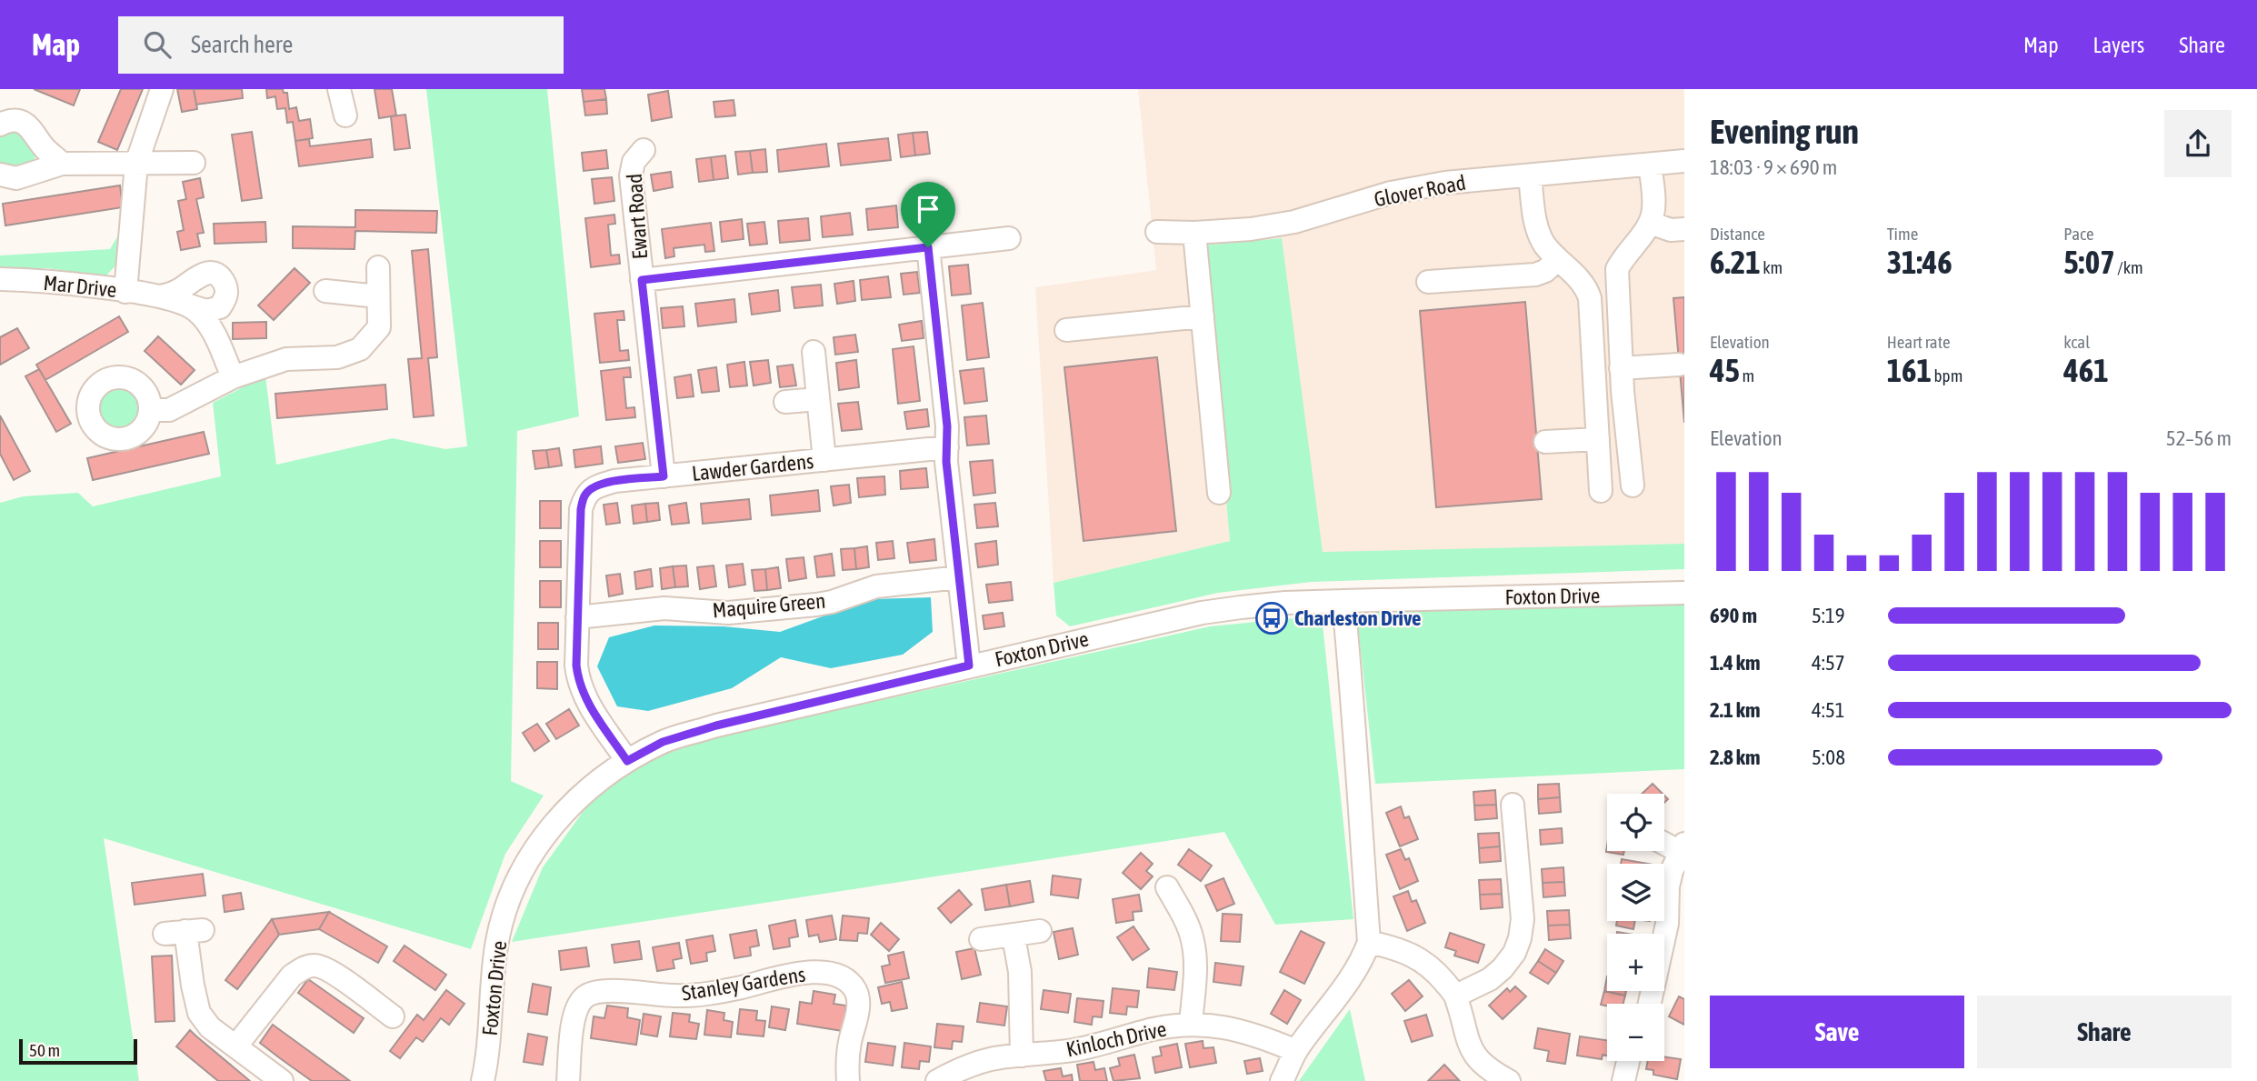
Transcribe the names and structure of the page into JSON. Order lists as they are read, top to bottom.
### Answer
{
  "streets": {
    "street": [
      "Glover Road",
      "Ewart Road",
      "Mar Drive",
      "Lawder Gardens",
      "Foxton Drive",
      "Maquire Green",
      "Stanley Gardens",
      "Kinloch Drive"
    ]
  },
  "crossings": [
    ["Ewart Road", "Lawder Gardens"],
    ["Lawder Gardens", "Foxton Drive"],
    ["Lawder Gardens", "Maquire Green"]
  ],
  "places": {
    "bus stop": ["Charleston Drive"]
  },
  "scale_bar": "50 m",
  "page": {
    "header": "Map",
    "search": "Search here",
    "nav": ["Map", "Layers", "Share"],
    "heading": ["Evening run", "18:03 · 9 × 690 m"],
    "stats": [
      ["Distance", "6.21 km"],
      ["Time", "31:46"],
      ["Pace", "5:07 /km"],
      ["Elevation", "45 m"],
      ["Heart rate", "161 bpm"],
      ["kcal", "461"]
    ],
    "chart": ["Elevation", "52–56 m"],
    "list": [
      {
        "name": "690 m",
        "note": "5:19"
      },
      {
        "name": "1.4 km",
        "note": "4:57"
      },
      {
        "name": "2.1 km",
        "note": "4:51"
      },
      {
        "name": "2.8 km",
        "note": "5:08"
      }
    ],
    "map_buttons": ["+", "−"],
    "buttons": ["Save", "Share"],
    "scale": "50 m"
  }
}
